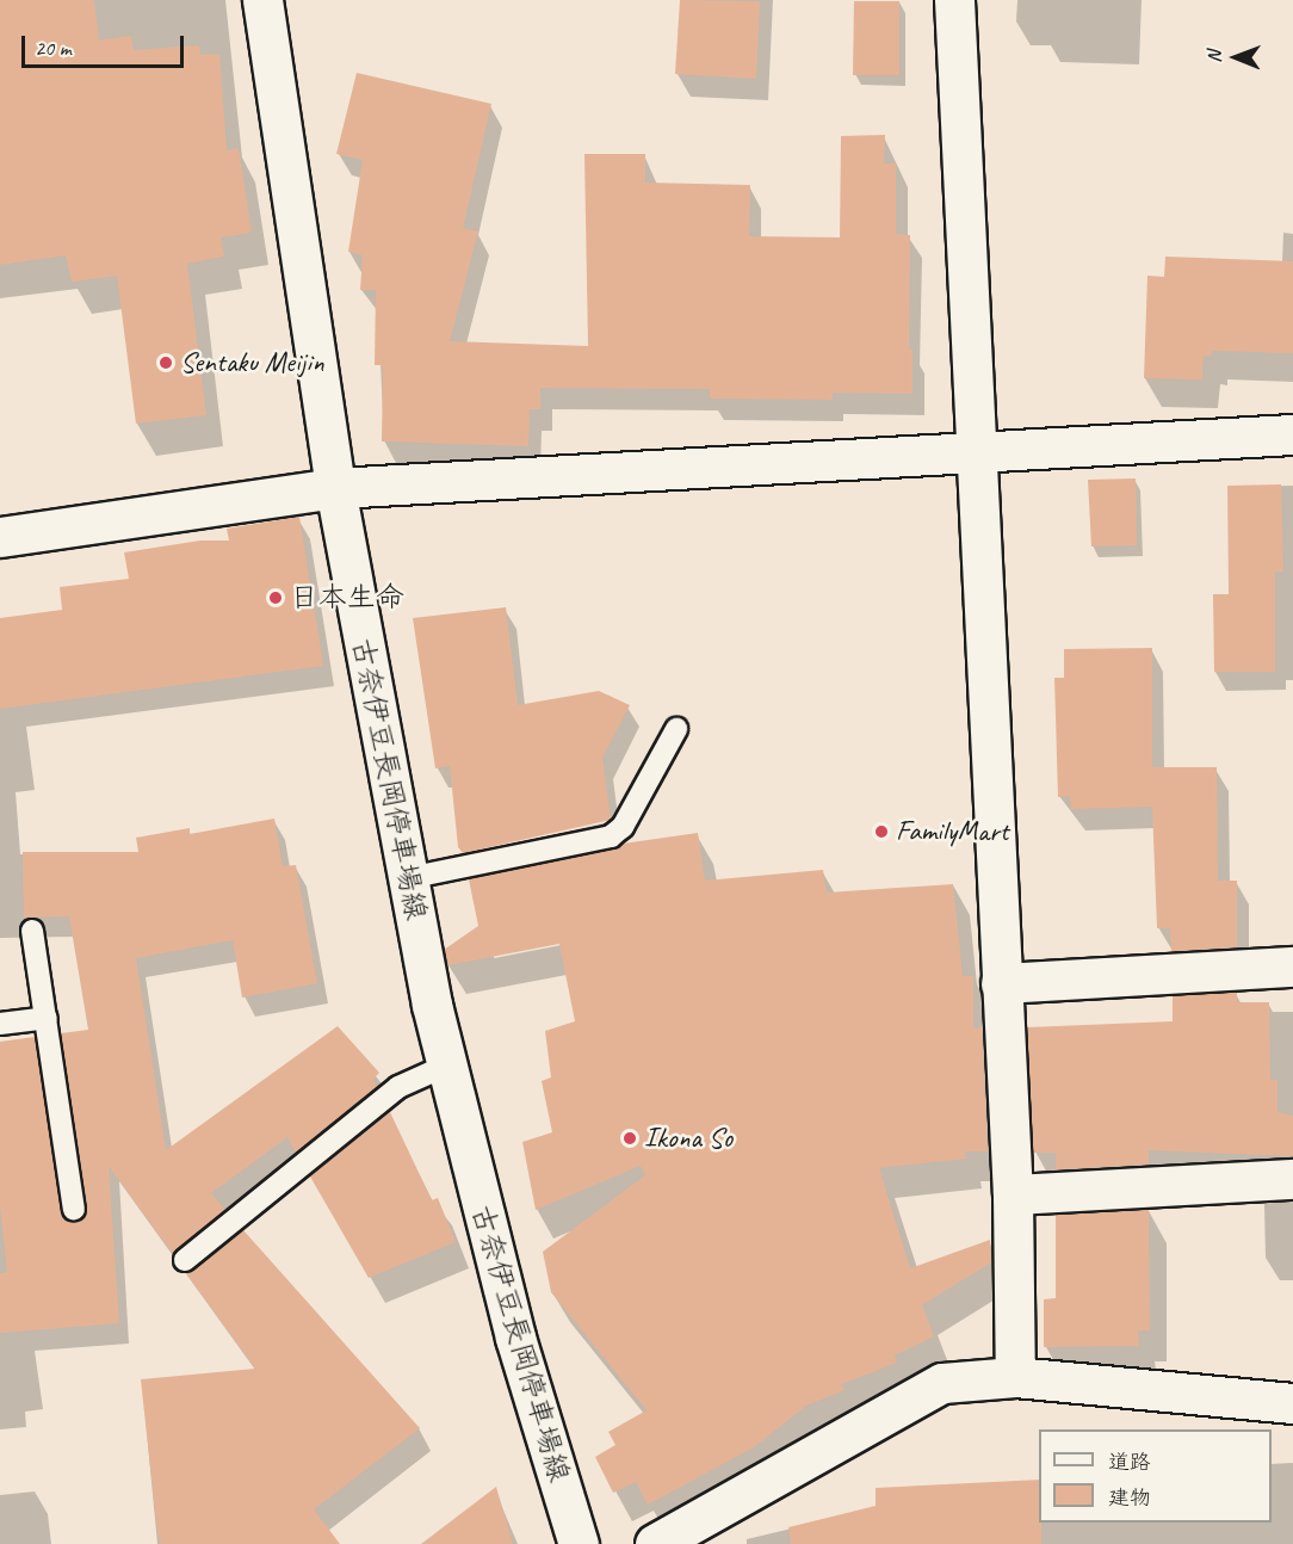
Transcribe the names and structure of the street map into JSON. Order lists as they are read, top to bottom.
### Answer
{
  "streets": {
    "street": ["古奈伊豆長岡停車場線"]
  },
  "places": [
    "Sentaku Meijin",
    "日本生命",
    "FamilyMart",
    "Ikona So"
  ],
  "legend": ["道路", "建物"],
  "scale_bar": "20 m",
  "north": "left"
}
